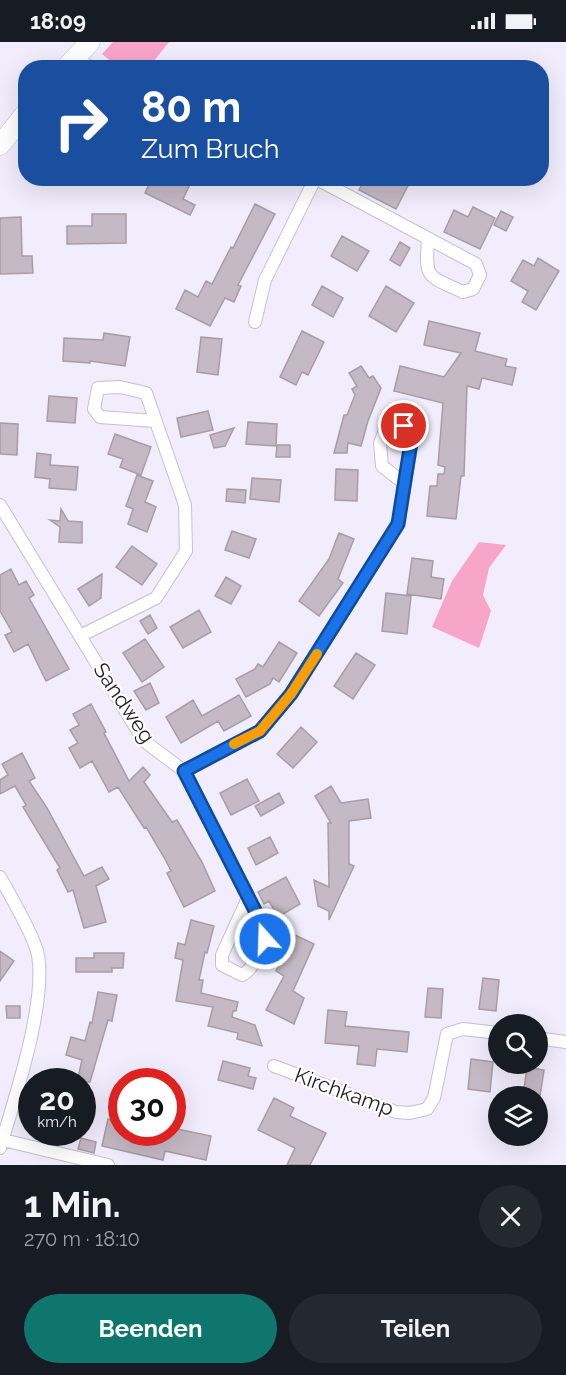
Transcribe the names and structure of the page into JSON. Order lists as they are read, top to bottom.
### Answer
{
  "streets": {
    "street": ["Sandweg", "Kirchkamp"]
  },
  "page": {
    "status": "18:09",
    "turn": ["80 m", "Zum Bruch"],
    "speed": "20 km/h",
    "limit": "30",
    "heading": ["1 Min.", "270 m · 18:10"],
    "buttons": ["Beenden", "Teilen"]
  }
}
